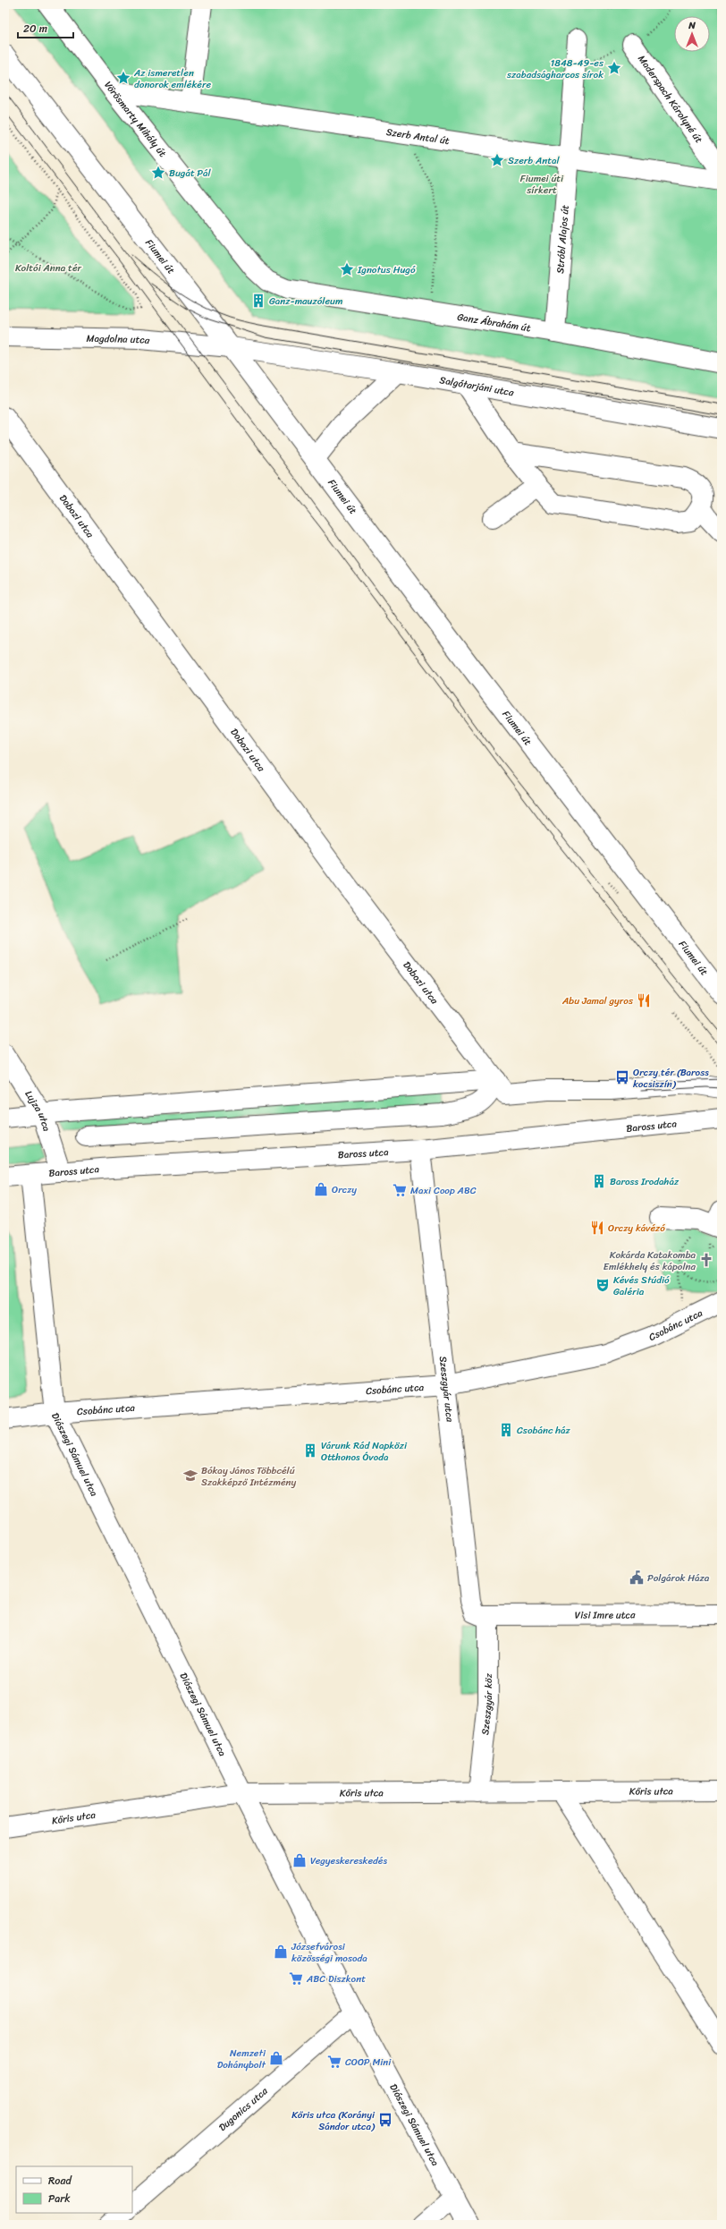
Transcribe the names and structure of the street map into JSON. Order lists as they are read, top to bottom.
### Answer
{
  "streets": {
    "street": [
      "Maderspach Károlyné út",
      "Vörösmarty Mihály út",
      "Szerb Antal út",
      "Stróbl Alajos út",
      "Fiumei út",
      "Ganz Ábrahám út",
      "Magdolna utca",
      "Salgótarjáni utca",
      "Dobozi utca",
      "Lujza utca",
      "Baross utca",
      "Csobánc utca",
      "Szeszgyár utca",
      "Diószegi Sámuel utca",
      "Visi Imre utca",
      "Szeszgyár köz",
      "Kőris utca",
      "Dugonics utca"
    ]
  },
  "crossings": [
    ["Vörösmarty Mihály út", "Szerb Antal út"],
    ["Vörösmarty Mihály út", "Ganz Ábrahám út"],
    ["Szerb Antal út", "Stróbl Alajos út"],
    ["Stróbl Alajos út", "Ganz Ábrahám út"],
    ["Fiumei út", "Magdolna utca"],
    ["Fiumei út", "Salgótarjáni utca"],
    ["Magdolna utca", "Salgótarjáni utca"],
    ["Lujza utca", "Baross utca"],
    ["Baross utca", "Szeszgyár utca"],
    ["Baross utca", "Diószegi Sámuel utca"],
    ["Csobánc utca", "Szeszgyár utca"],
    ["Csobánc utca", "Diószegi Sámuel utca"],
    ["Szeszgyár utca", "Visi Imre utca"],
    ["Szeszgyár utca", "Szeszgyár köz"],
    ["Diószegi Sámuel utca", "Kőris utca"],
    ["Diószegi Sámuel utca", "Dugonics utca"],
    ["Visi Imre utca", "Szeszgyár köz"],
    ["Szeszgyár köz", "Kőris utca"]
  ],
  "parks": ["Fiumei úti sírkert", "Koltói Anna tér"],
  "places": {
    "place": [
      "1848-49-es szabadságharcos sírok",
      "Az ismeretlen donorok emlékére",
      "Szerb Antal",
      "Bugát Pál",
      "Ignotus Hugó"
    ],
    "building": [
      "Ganz-mauzóleum",
      "Baross Irodaház",
      "Csobánc ház",
      "Várunk Rád Napközi Otthonos Óvoda"
    ],
    "restaurant": ["Abu Jamal gyros", "Orczy kávézó"],
    "bus stop": ["Orczy tér (Baross kocsiszín)", "Kőris utca (Korányi Sándor utca)"],
    "shop": [
      "Orczy",
      "Vegyeskereskedés",
      "Józsefvárosi közösségi mosoda",
      "Nemzeti Dohánybolt"
    ],
    "supermarket": ["Maxi Coop ABC", "ABC Diszkont", "COOP Mini"],
    "church": ["Kokárda Katakomba Emlékhely és kápolna"],
    "theatre": ["Kévés Stúdió Galéria"],
    "school or university": ["Bókay János Többcélú Szakképző Intézmény"],
    "public building": ["Polgárok Háza"]
  },
  "legend": ["Road", "Park"],
  "scale_bar": "20 m",
  "north": "top"
}
